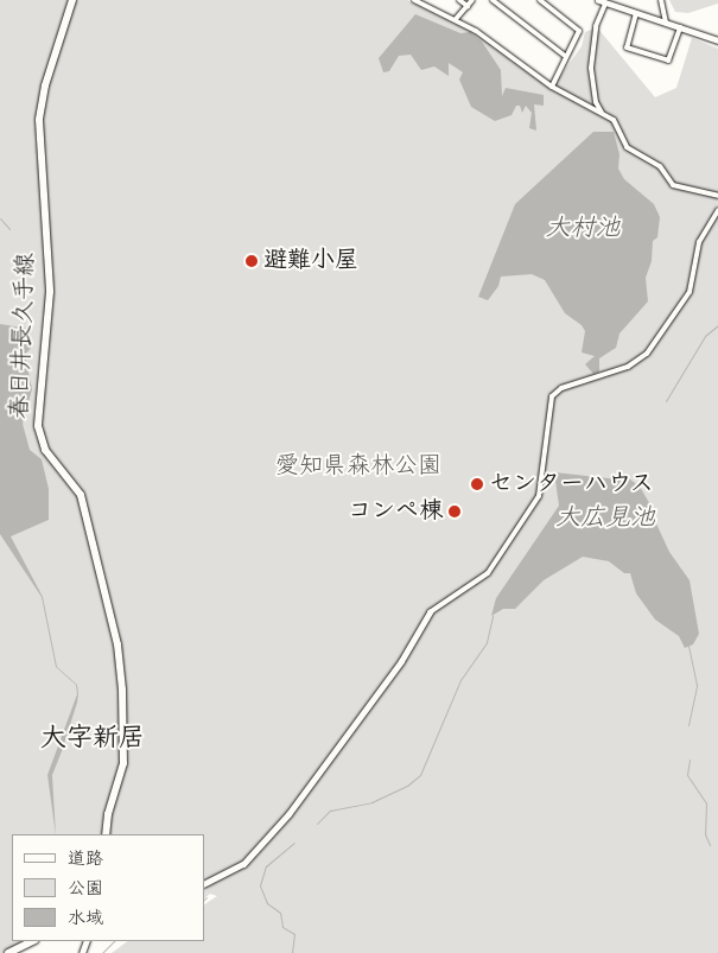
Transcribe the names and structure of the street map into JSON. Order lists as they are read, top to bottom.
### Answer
{
  "streets": {
    "main road": ["春日井長久手線"]
  },
  "districts": ["大字新居"],
  "water": ["大村池", "大広見池"],
  "parks": ["愛知県森林公園"],
  "places": ["避難小屋", "センターハウス", "コンペ棟"],
  "legend": ["道路", "公園", "水域"]
}
